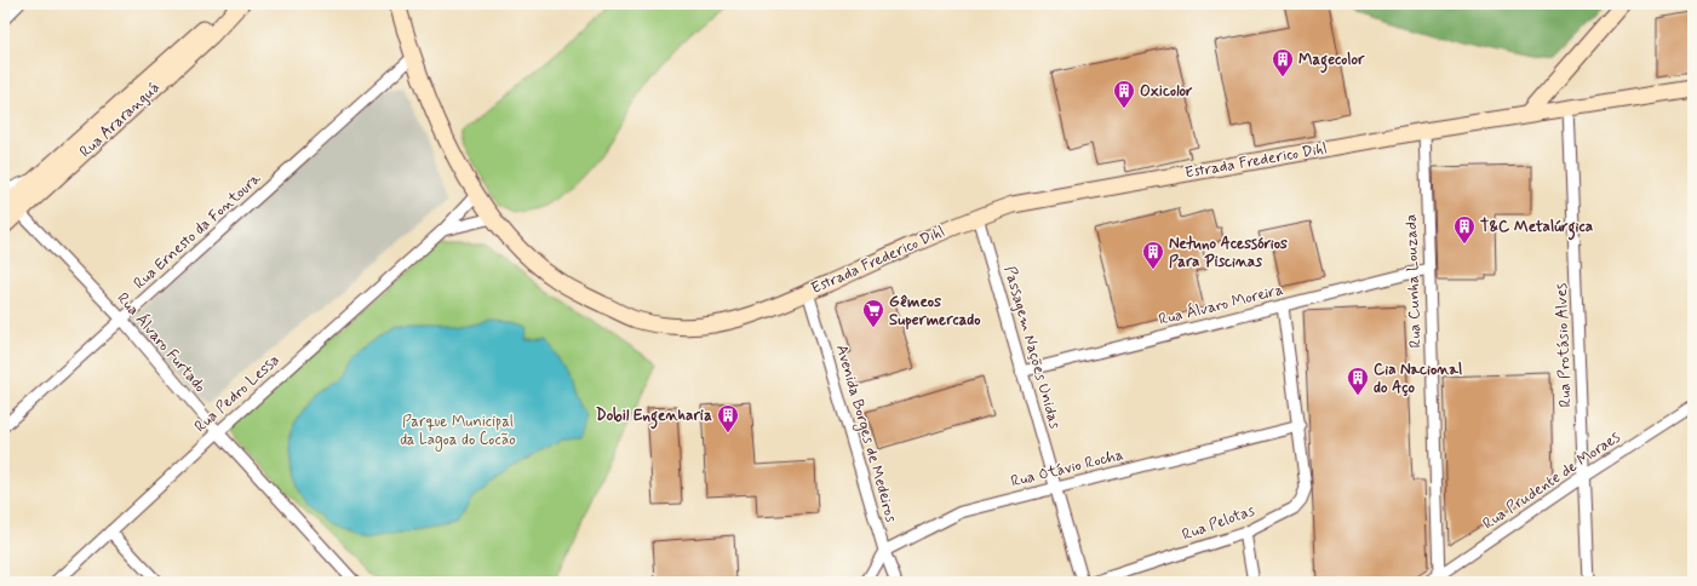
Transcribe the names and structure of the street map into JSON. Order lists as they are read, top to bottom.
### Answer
{
  "streets": {
    "main road": ["Rua Araranguá", "Estrada Frederico Dihl"],
    "street": [
      "Rua Ernesto da Fontoura",
      "Rua Cunha Louzada",
      "Rua Álvaro Moreira",
      "Rua Álvaro Furtado",
      "Rua Protásio Alves",
      "Passagem Nações Unidas",
      "Rua Pedro Lessa",
      "Avenida Borges de Medeiros",
      "Rua Otávio Rocha",
      "Rua Prudente de Moraes",
      "Rua Pelotas"
    ]
  },
  "crossings": [
    ["Rua Araranguá", "Rua Álvaro Furtado"],
    ["Estrada Frederico Dihl", "Rua Ernesto da Fontoura"],
    ["Estrada Frederico Dihl", "Rua Cunha Louzada"],
    ["Estrada Frederico Dihl", "Rua Protásio Alves"],
    ["Estrada Frederico Dihl", "Passagem Nações Unidas"],
    ["Estrada Frederico Dihl", "Rua Pedro Lessa"],
    ["Estrada Frederico Dihl", "Avenida Borges de Medeiros"],
    ["Rua Ernesto da Fontoura", "Rua Álvaro Furtado"],
    ["Rua Cunha Louzada", "Rua Álvaro Moreira"],
    ["Rua Cunha Louzada", "Rua Prudente de Moraes"],
    ["Rua Álvaro Moreira", "Passagem Nações Unidas"],
    ["Rua Álvaro Moreira", "Rua Pelotas"],
    ["Rua Álvaro Furtado", "Rua Pedro Lessa"],
    ["Rua Protásio Alves", "Rua Prudente de Moraes"],
    ["Passagem Nações Unidas", "Rua Otávio Rocha"],
    ["Avenida Borges de Medeiros", "Rua Otávio Rocha"],
    ["Rua Otávio Rocha", "Rua Pelotas"]
  ],
  "parks": ["Parque Municipal da Lagoa do Cocão"],
  "places": {
    "building": [
      "Magecolor",
      "Oxicolor",
      "T&C Metalúrgica",
      "Netuno Acessórios Para Piscinas",
      "Cia Nacional do Aço",
      "Dobil Engenharia"
    ],
    "supermarket": ["Gêmeos Supermercado"]
  }
}
